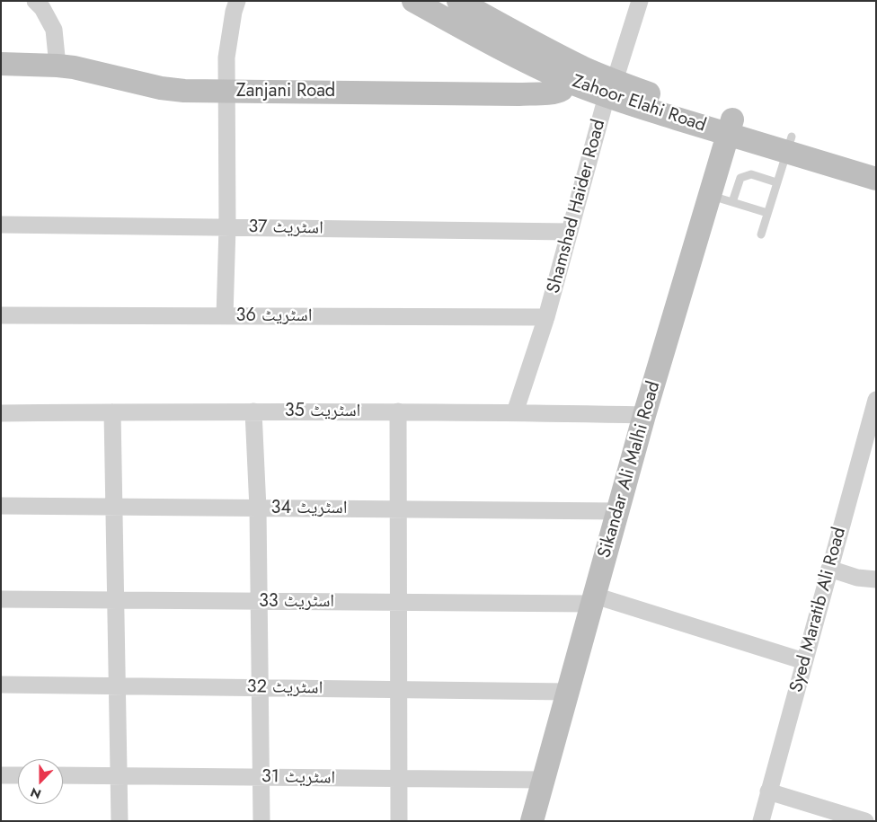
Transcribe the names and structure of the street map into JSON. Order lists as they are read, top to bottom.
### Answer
{
  "streets": {
    "street": [
      "Zanjani Road",
      "Zahoor Elahi Road",
      "Shamshad Haider Road",
      "اسٹریٹ 37",
      "اسٹریٹ 36",
      "اسٹریٹ 35",
      "Sikandar Ali Malhi Road",
      "اسٹریٹ 34",
      "اسٹریٹ 33",
      "Syed Maratib Ali Road",
      "اسٹریٹ 32",
      "اسٹریٹ 31"
    ]
  },
  "crossings": [
    ["Zanjani Road", "Zahoor Elahi Road"],
    ["Zahoor Elahi Road", "Shamshad Haider Road"],
    ["Zahoor Elahi Road", "Sikandar Ali Malhi Road"],
    ["Shamshad Haider Road", "اسٹریٹ 37"],
    ["Shamshad Haider Road", "اسٹریٹ 36"],
    ["Shamshad Haider Road", "اسٹریٹ 35"],
    ["اسٹریٹ 35", "Sikandar Ali Malhi Road"],
    ["Sikandar Ali Malhi Road", "اسٹریٹ 34"],
    ["Sikandar Ali Malhi Road", "اسٹریٹ 33"],
    ["Sikandar Ali Malhi Road", "اسٹریٹ 32"],
    ["Sikandar Ali Malhi Road", "اسٹریٹ 31"],
    ["اسٹریٹ 33", "Syed Maratib Ali Road"]
  ],
  "north": "bottom"
}
